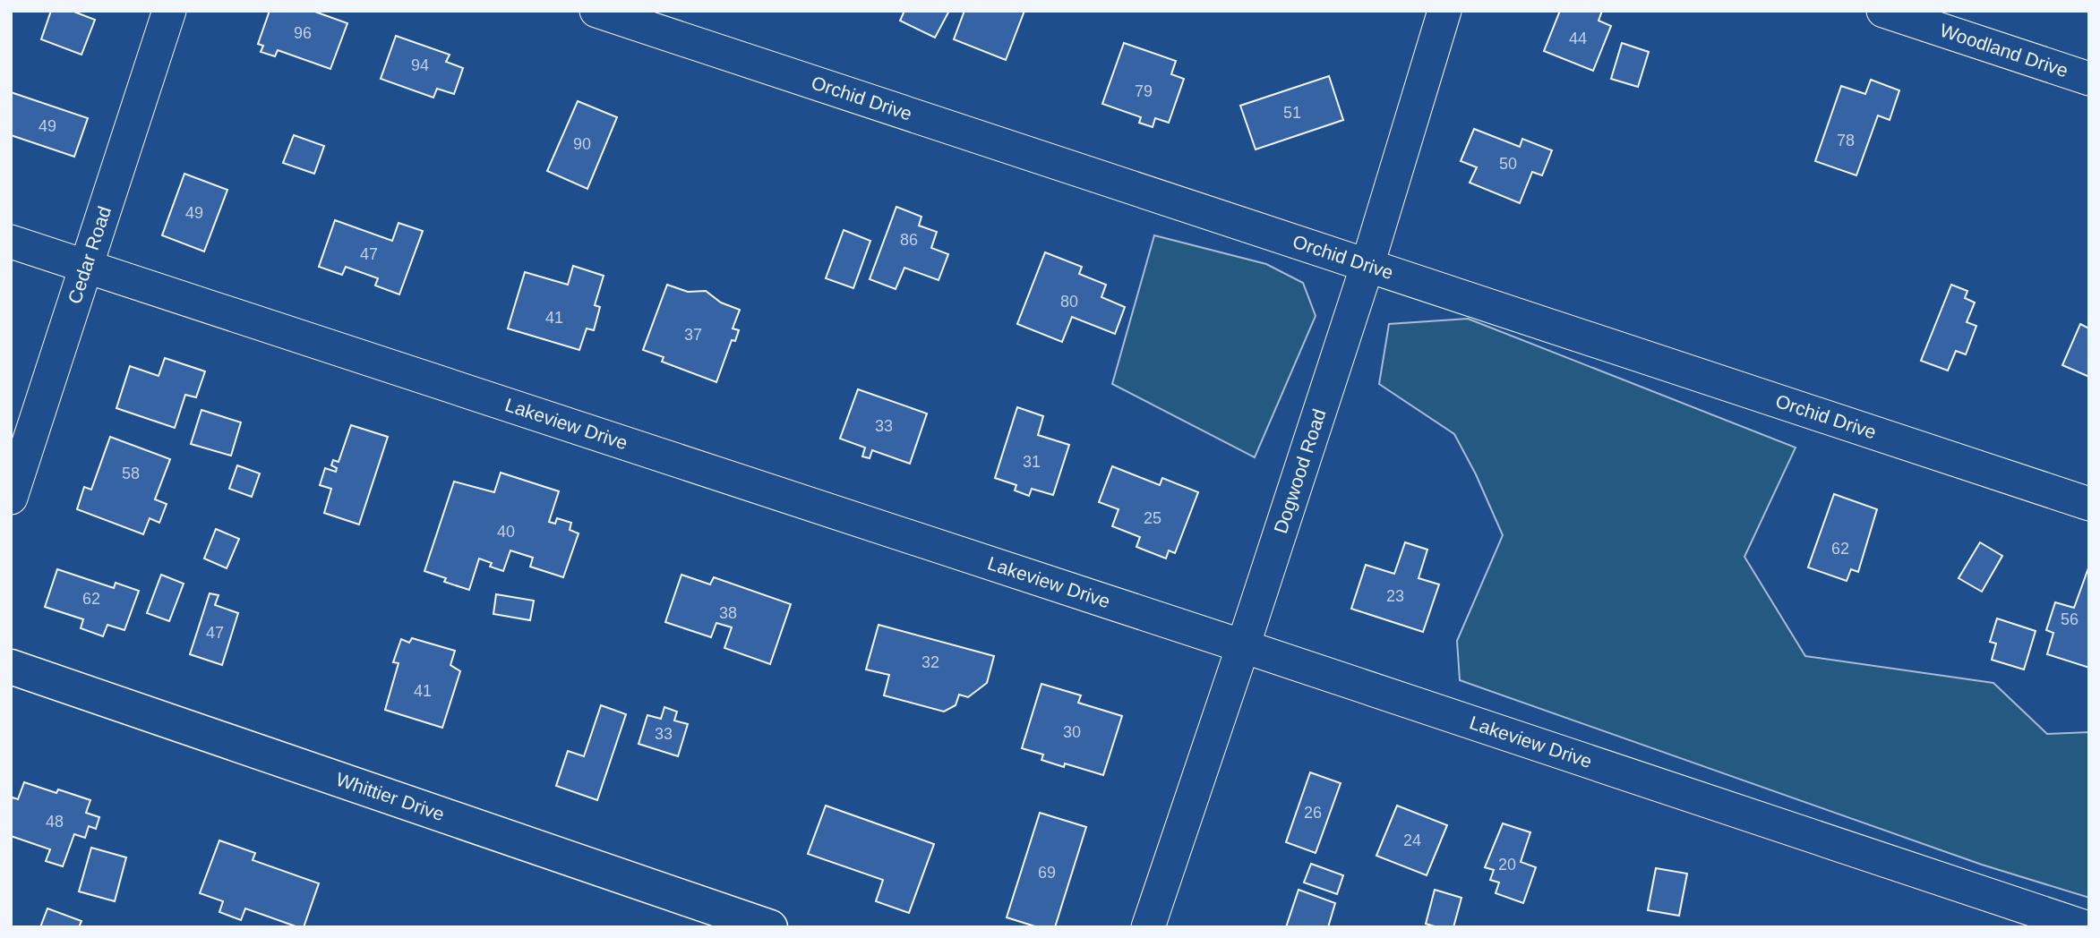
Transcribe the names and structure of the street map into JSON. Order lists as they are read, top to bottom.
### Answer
{
  "streets": {
    "street": [
      "Woodland Drive",
      "Orchid Drive",
      "Cedar Road",
      "Lakeview Drive",
      "Dogwood Road",
      "Whittier Drive"
    ]
  },
  "crossings": [
    ["Orchid Drive", "Dogwood Road"],
    ["Cedar Road", "Lakeview Drive"],
    ["Lakeview Drive", "Dogwood Road"]
  ],
  "house_numbers": [
    "96",
    "44",
    "94",
    "79",
    "51",
    "49",
    "78",
    "90",
    "50",
    "49",
    "86",
    "47",
    "80",
    "41",
    "37",
    "33",
    "31",
    "58",
    "25",
    "40",
    "62",
    "23",
    "62",
    "38",
    "56",
    "47",
    "32",
    "41",
    "30",
    "33",
    "26",
    "48",
    "24",
    "20",
    "69"
  ]
}
